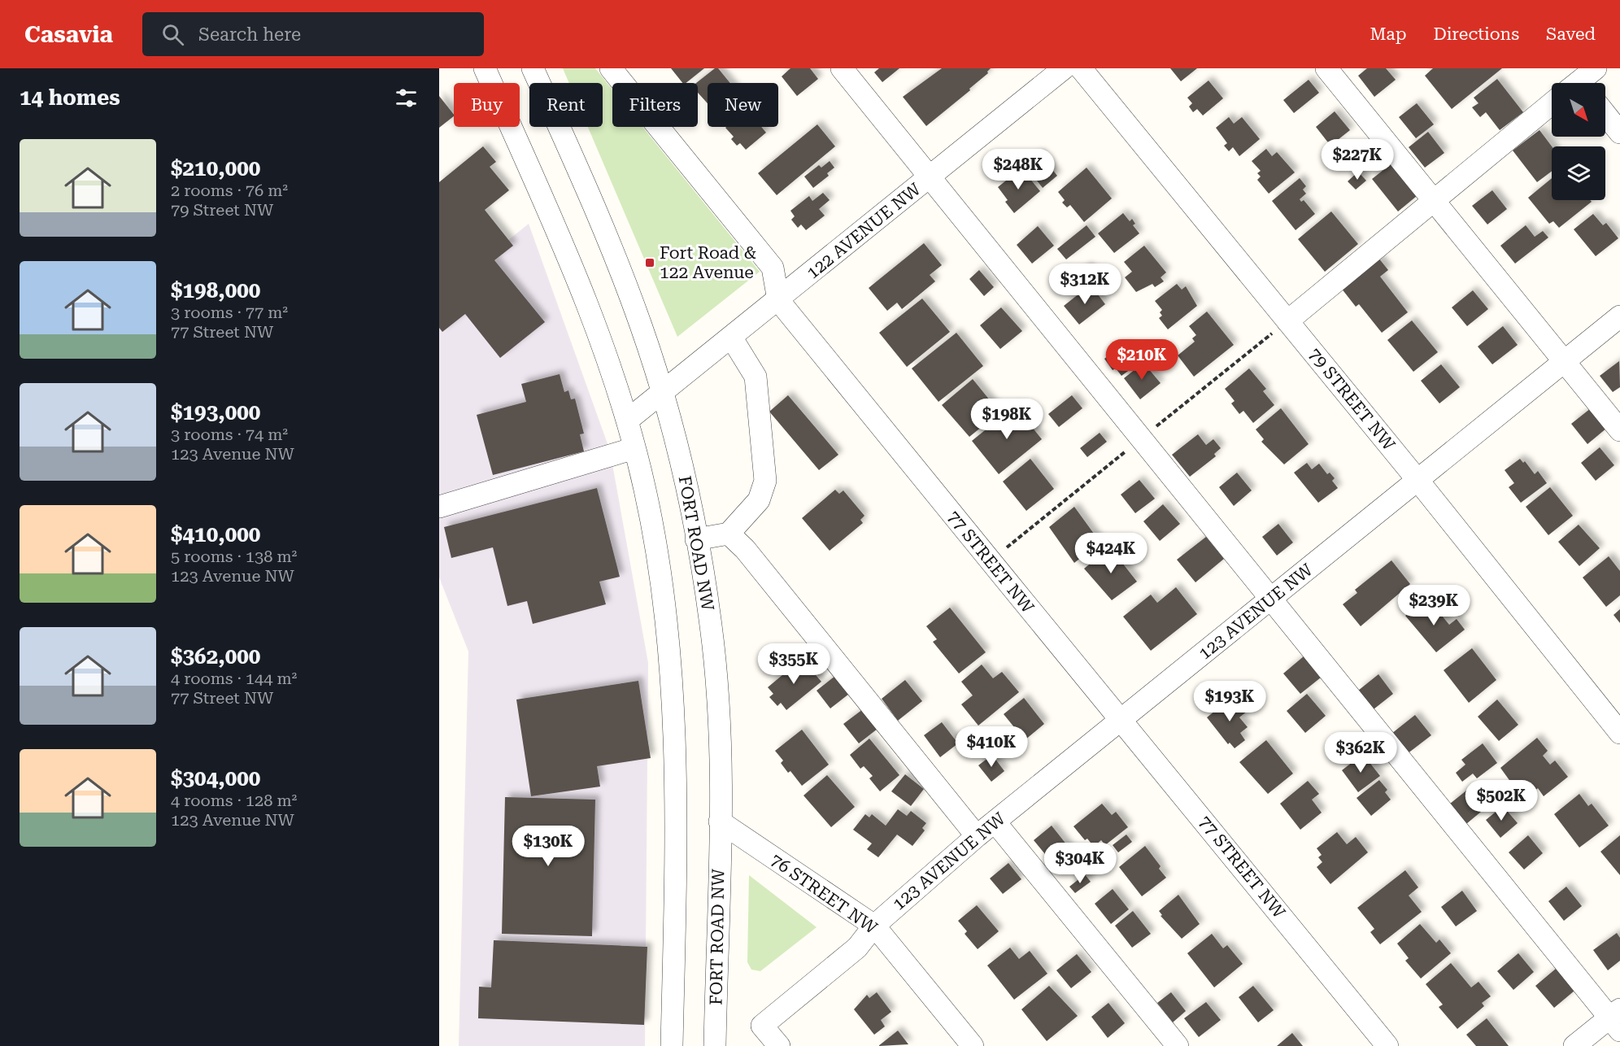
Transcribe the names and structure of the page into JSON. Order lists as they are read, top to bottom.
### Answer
{
  "streets": {
    "street": [
      "122 AVENUE NW",
      "79 STREET NW",
      "FORT ROAD NW",
      "77 STREET NW",
      "123 AVENUE NW",
      "76 STREET NW"
    ]
  },
  "crossings": [
    ["122 AVENUE NW", "FORT ROAD NW"],
    ["122 AVENUE NW", "77 STREET NW"],
    ["79 STREET NW", "123 AVENUE NW"],
    ["FORT ROAD NW", "76 STREET NW"],
    ["77 STREET NW", "123 AVENUE NW"],
    ["123 AVENUE NW", "76 STREET NW"]
  ],
  "places": {
    "transit": ["Fort Road & 122 Avenue"]
  },
  "north": "bottom right",
  "page": {
    "header": "Casavia",
    "search": "Search here",
    "nav": ["Map", "Directions", "Saved"],
    "heading": "14 homes",
    "chip": [
      "Buy",
      "Rent",
      "Filters",
      "New"
    ],
    "list": [
      {
        "name": "$210,000",
        "note": "2 rooms · 76 m² · 79 Street NW"
      },
      {
        "name": "$198,000",
        "note": "3 rooms · 77 m² · 77 Street NW"
      },
      {
        "name": "$193,000",
        "note": "3 rooms · 74 m² · 123 Avenue NW"
      },
      {
        "name": "$410,000",
        "note": "5 rooms · 138 m² · 123 Avenue NW"
      },
      {
        "name": "$362,000",
        "note": "4 rooms · 144 m² · 77 Street NW"
      },
      {
        "name": "$304,000",
        "note": "4 rooms · 128 m² · 123 Avenue NW"
      }
    ],
    "price": [
      "$227K",
      "$248K",
      "$312K",
      "$210K",
      "$198K",
      "$424K",
      "$239K",
      "$355K",
      "$193K",
      "$410K",
      "$362K",
      "$502K",
      "$130K",
      "$304K"
    ]
  }
}
